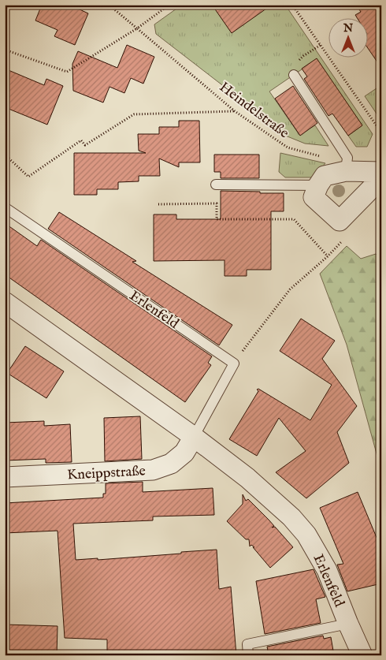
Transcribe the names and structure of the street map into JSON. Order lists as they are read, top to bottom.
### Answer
{
  "streets": {
    "street": ["Erlenfeld", "Kneippstraße"],
    "path": ["Heindelstraße"]
  },
  "crossings": [
    ["Erlenfeld", "Kneippstraße"]
  ],
  "north": "top"
}
